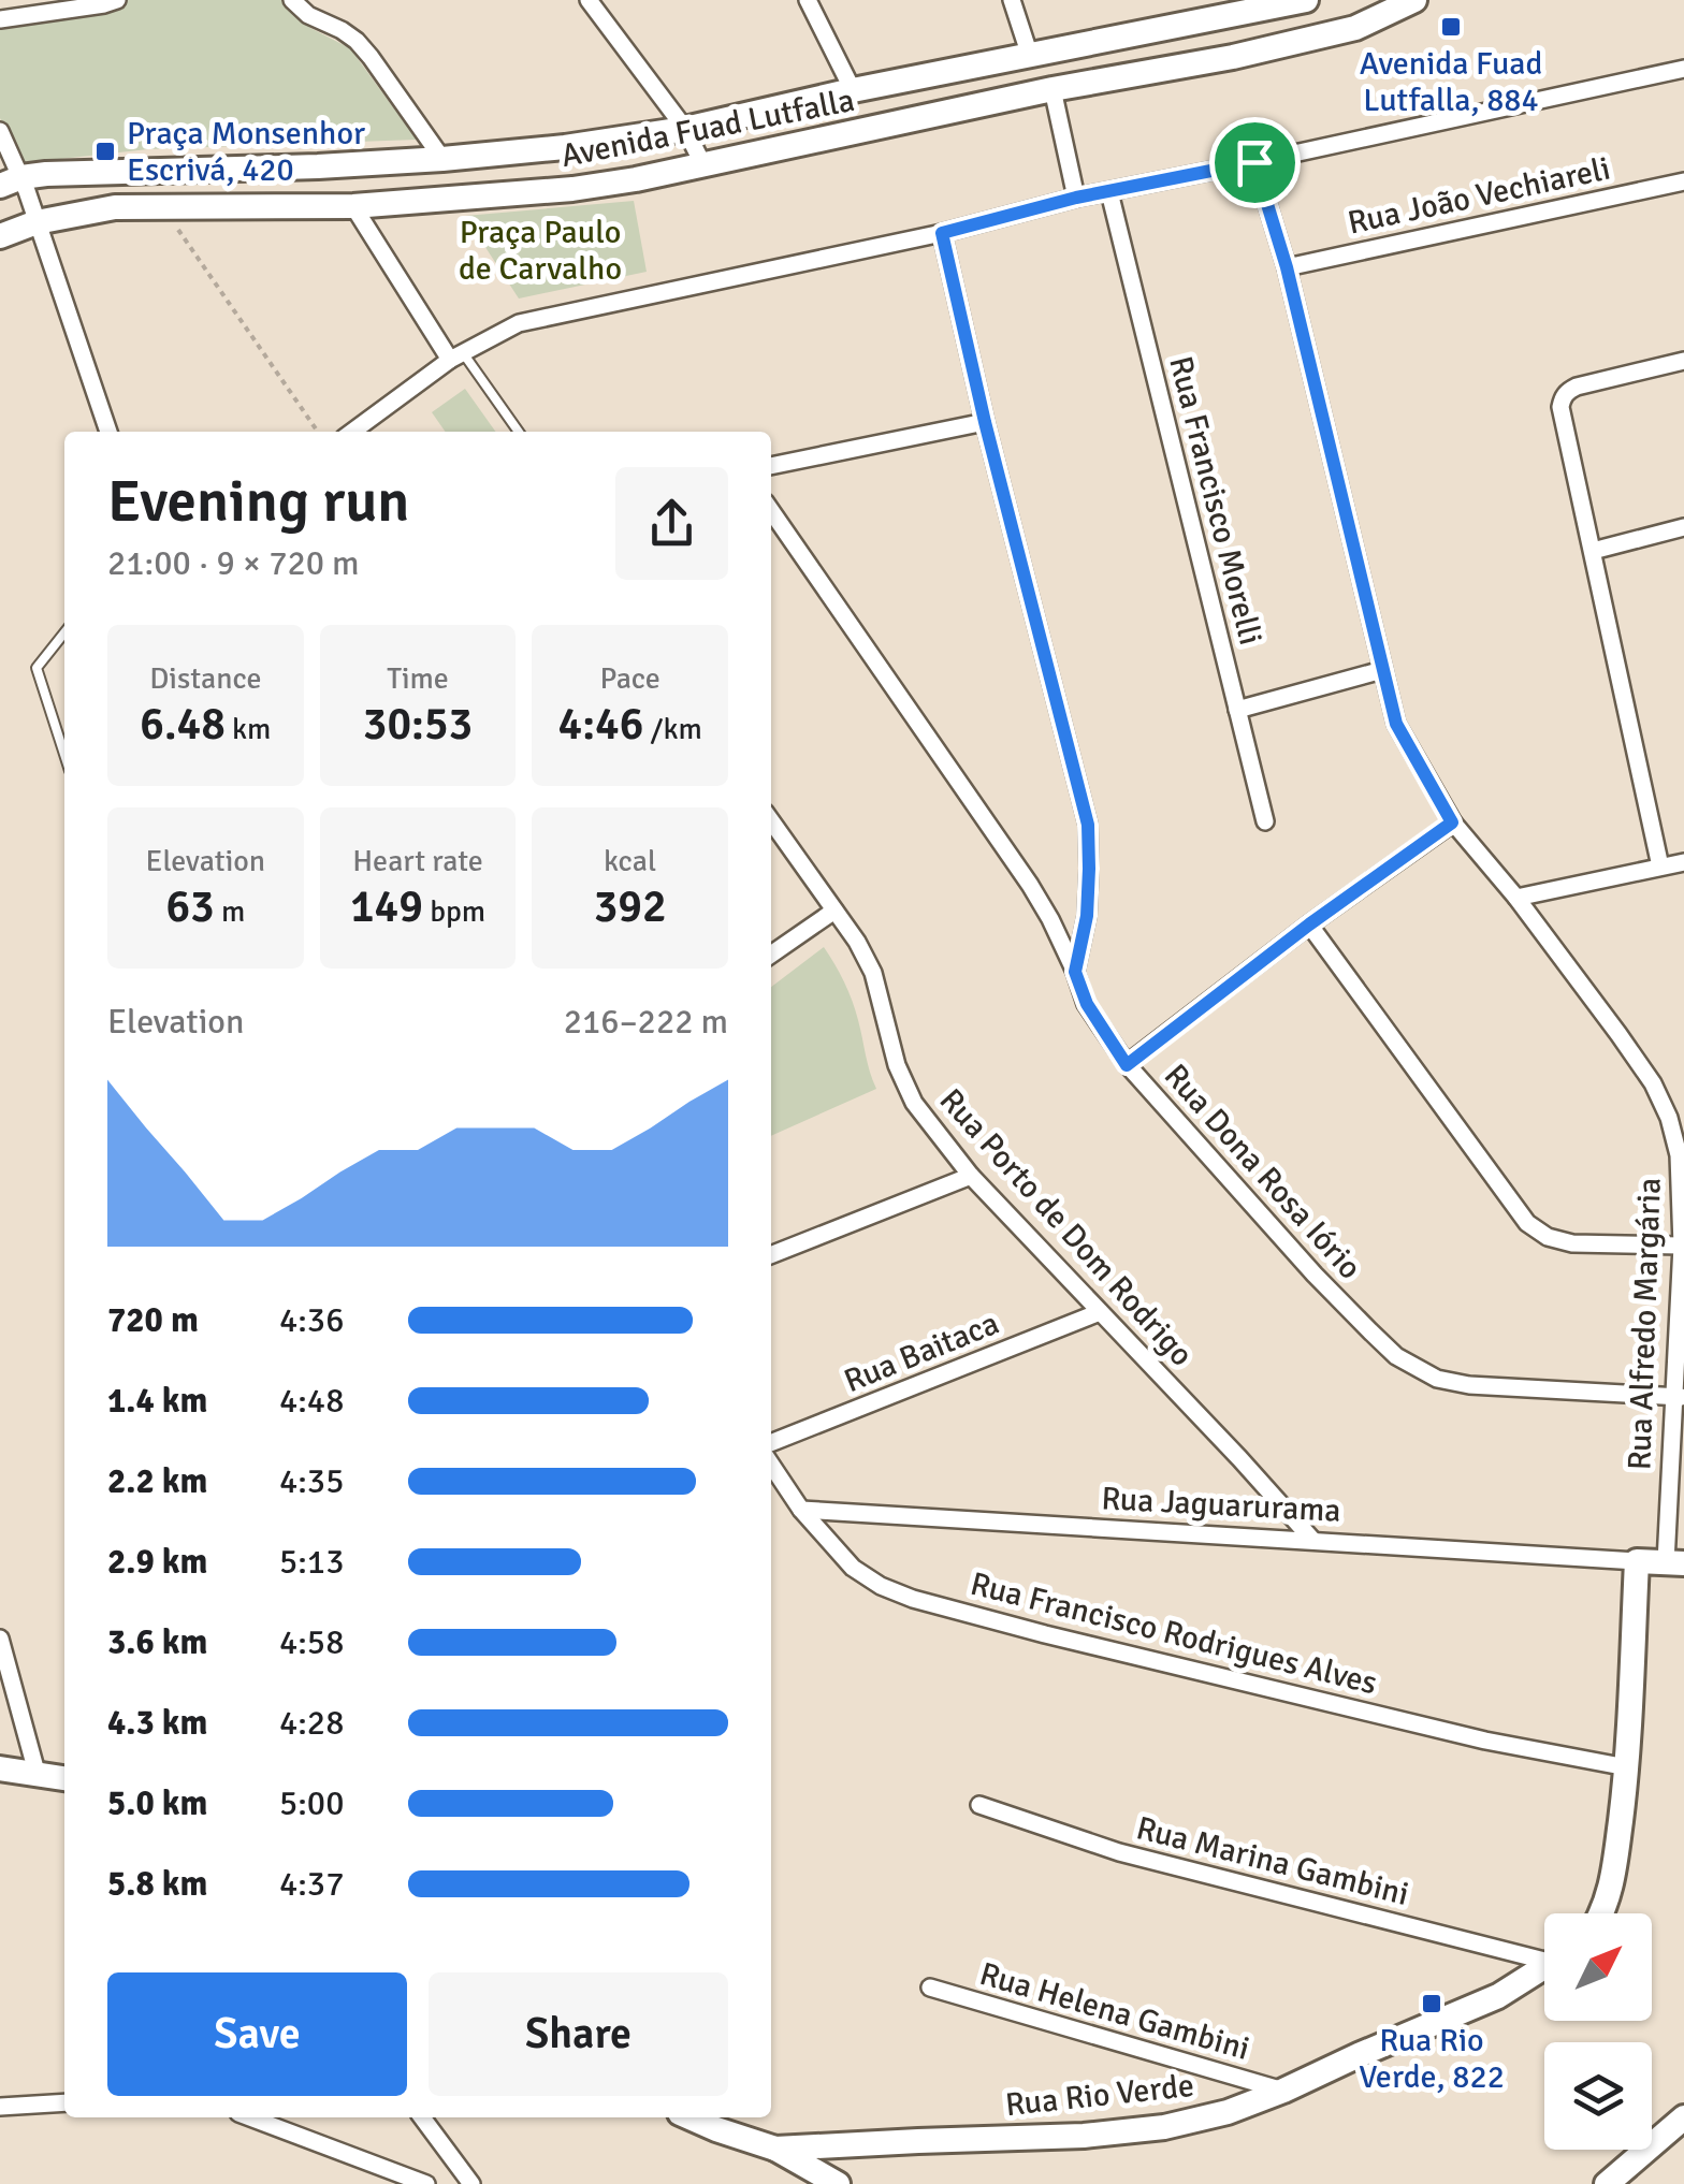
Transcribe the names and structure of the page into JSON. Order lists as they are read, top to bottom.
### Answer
{
  "streets": {
    "main road": ["Avenida Fuad Lutfalla", "Rua Rio Verde"],
    "street": [
      "Rua João Vechiareli",
      "Rua Francisco Morelli",
      "Rua Dona Rosa Iório",
      "Rua Porto de Dom Rodrigo",
      "Rua Alfredo Margária",
      "Rua Baitaca",
      "Rua Jaguarurama",
      "Rua Francisco Rodrigues Alves",
      "Rua Marina Gambini",
      "Rua Helena Gambini"
    ]
  },
  "crossings": [
    ["Rua João Vechiareli", "Rua Alfredo Margária"],
    ["Rua Dona Rosa Iório", "Rua Alfredo Margária"],
    ["Rua Porto de Dom Rodrigo", "Rua Baitaca"],
    ["Rua Porto de Dom Rodrigo", "Rua Jaguarurama"],
    ["Rua Jaguarurama", "Rua Francisco Rodrigues Alves"],
    ["Rua Helena Gambini", "Rua Rio Verde"]
  ],
  "parks": ["Praça Paulo de Carvalho"],
  "places": {
    "transit": ["Avenida Fuad Lutfalla, 884", "Praça Monsenhor Escrivá, 420", "Rua Rio Verde, 822"]
  },
  "north": "top right",
  "page": {
    "heading": ["Evening run", "21:00 · 9 × 720 m"],
    "stats": [
      ["Distance", "6.48 km"],
      ["Time", "30:53"],
      ["Pace", "4:46 /km"],
      ["Elevation", "63 m"],
      ["Heart rate", "149 bpm"],
      ["kcal", "392"]
    ],
    "chart": ["Elevation", "216–222 m"],
    "list": [
      {
        "name": "720 m",
        "note": "4:36"
      },
      {
        "name": "1.4 km",
        "note": "4:48"
      },
      {
        "name": "2.2 km",
        "note": "4:35"
      },
      {
        "name": "2.9 km",
        "note": "5:13"
      },
      {
        "name": "3.6 km",
        "note": "4:58"
      },
      {
        "name": "4.3 km",
        "note": "4:28"
      },
      {
        "name": "5.0 km",
        "note": "5:00"
      },
      {
        "name": "5.8 km",
        "note": "4:37"
      }
    ],
    "buttons": ["Save", "Share"]
  }
}
